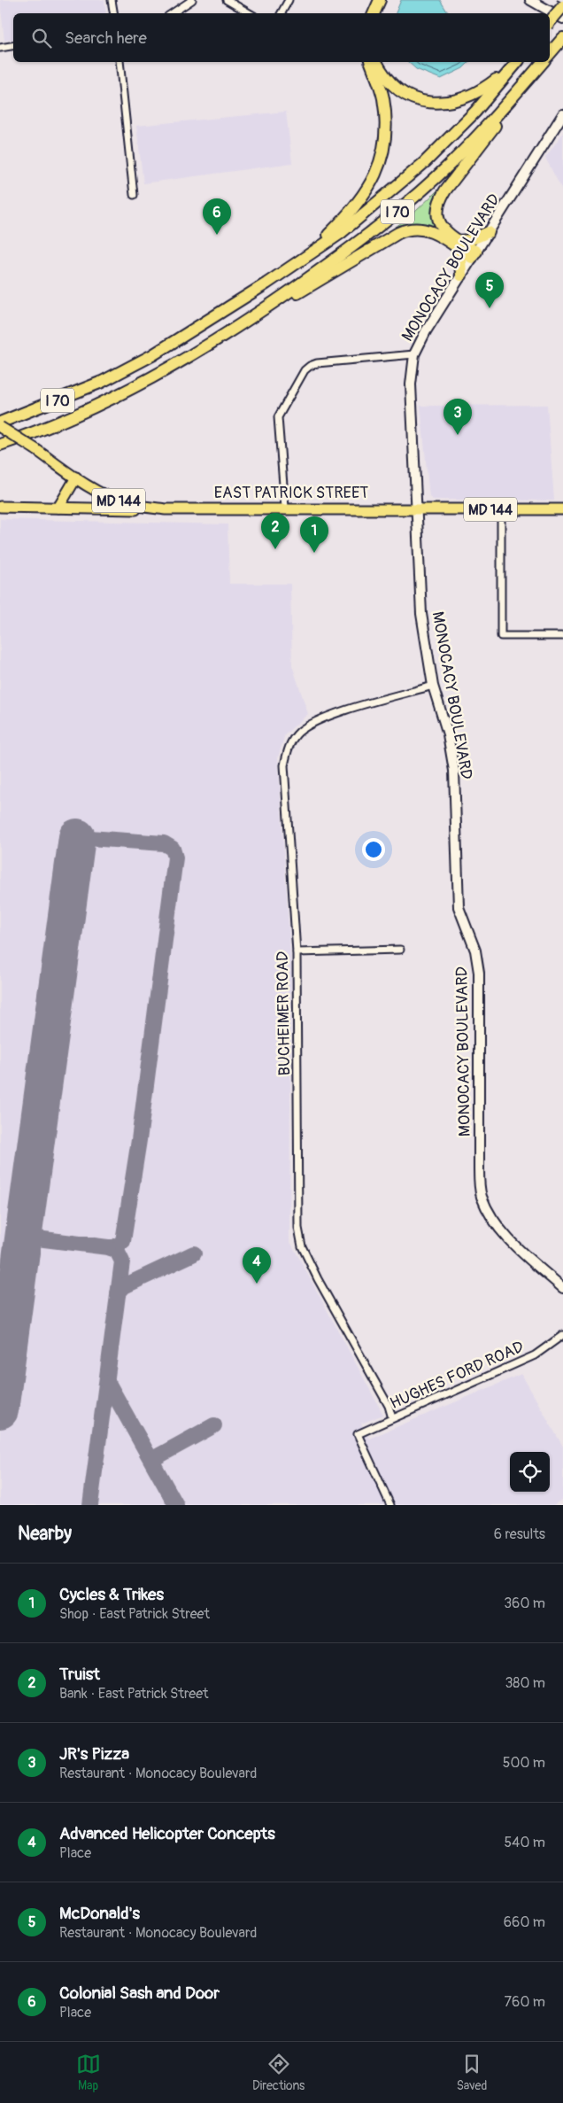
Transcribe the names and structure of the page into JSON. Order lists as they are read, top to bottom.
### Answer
{
  "streets": {
    "highway": ["I 70"],
    "main road": ["MONOCACY BOULEVARD", "EAST PATRICK STREET", "MD 144"],
    "street": ["BUCHEIMER ROAD", "HUGHES FORD ROAD"]
  },
  "crossings": [
    ["MONOCACY BOULEVARD", "EAST PATRICK STREET"],
    ["MONOCACY BOULEVARD", "BUCHEIMER ROAD"],
    ["BUCHEIMER ROAD", "HUGHES FORD ROAD"]
  ],
  "page": {
    "search": "Search here",
    "pins": [
      "6",
      "5",
      "3",
      "2",
      "1",
      "4"
    ],
    "heading": ["Nearby", "6 results"],
    "list": [
      {
        "mark": "1",
        "name": "Cycles & Trikes",
        "note": "Shop · East Patrick Street",
        "value": "360 m"
      },
      {
        "mark": "2",
        "name": "Truist",
        "note": "Bank · East Patrick Street",
        "value": "380 m"
      },
      {
        "mark": "3",
        "name": "JR's Pizza",
        "note": "Restaurant · Monocacy Boulevard",
        "value": "500 m"
      },
      {
        "mark": "4",
        "name": "Advanced Helicopter Concepts",
        "note": "Place",
        "value": "540 m"
      },
      {
        "mark": "5",
        "name": "McDonald's",
        "note": "Restaurant · Monocacy Boulevard",
        "value": "660 m"
      },
      {
        "mark": "6",
        "name": "Colonial Sash and Door",
        "note": "Place",
        "value": "760 m"
      }
    ],
    "nav": ["Map", "Directions", "Saved"]
  }
}
